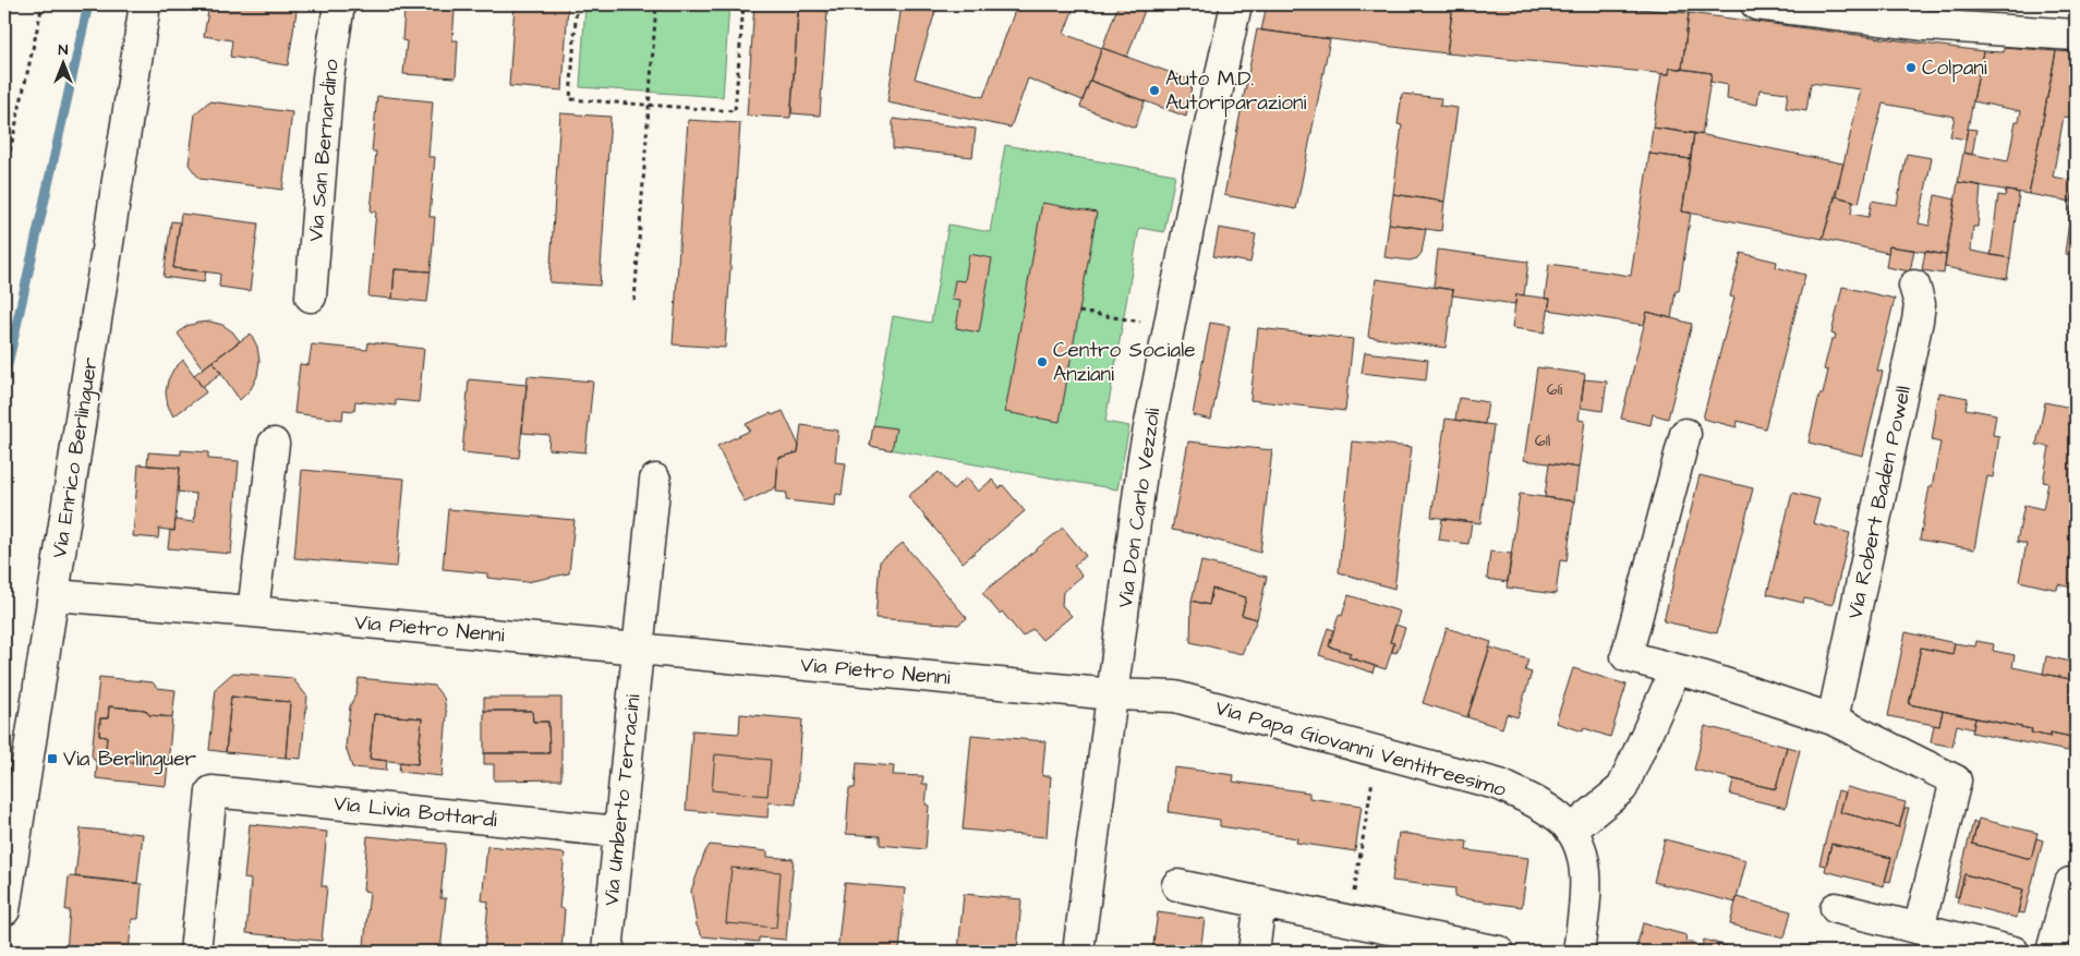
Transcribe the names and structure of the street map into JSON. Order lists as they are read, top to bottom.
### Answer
{
  "streets": {
    "street": [
      "Via San Bernardino",
      "Via Enrico Berlinguer",
      "Via Robert Baden Powell",
      "Via Don Carlo Vezzoli",
      "Via Pietro Nenni",
      "Via Papa Giovanni Ventitreesimo",
      "Via Umberto Terracini",
      "Via Livia Bottardi"
    ]
  },
  "crossings": [
    ["Via Enrico Berlinguer", "Via Pietro Nenni"],
    ["Via Don Carlo Vezzoli", "Via Pietro Nenni"],
    ["Via Don Carlo Vezzoli", "Via Papa Giovanni Ventitreesimo"],
    ["Via Pietro Nenni", "Via Papa Giovanni Ventitreesimo"],
    ["Via Pietro Nenni", "Via Umberto Terracini"],
    ["Via Umberto Terracini", "Via Livia Bottardi"]
  ],
  "places": {
    "other": ["Colpani", "Auto M.D. Autoriparazioni", "Centro Sociale Anziani"],
    "transit": ["Via Berlinguer"]
  },
  "house_numbers": ["61i", "61l"],
  "north": "top"
}
